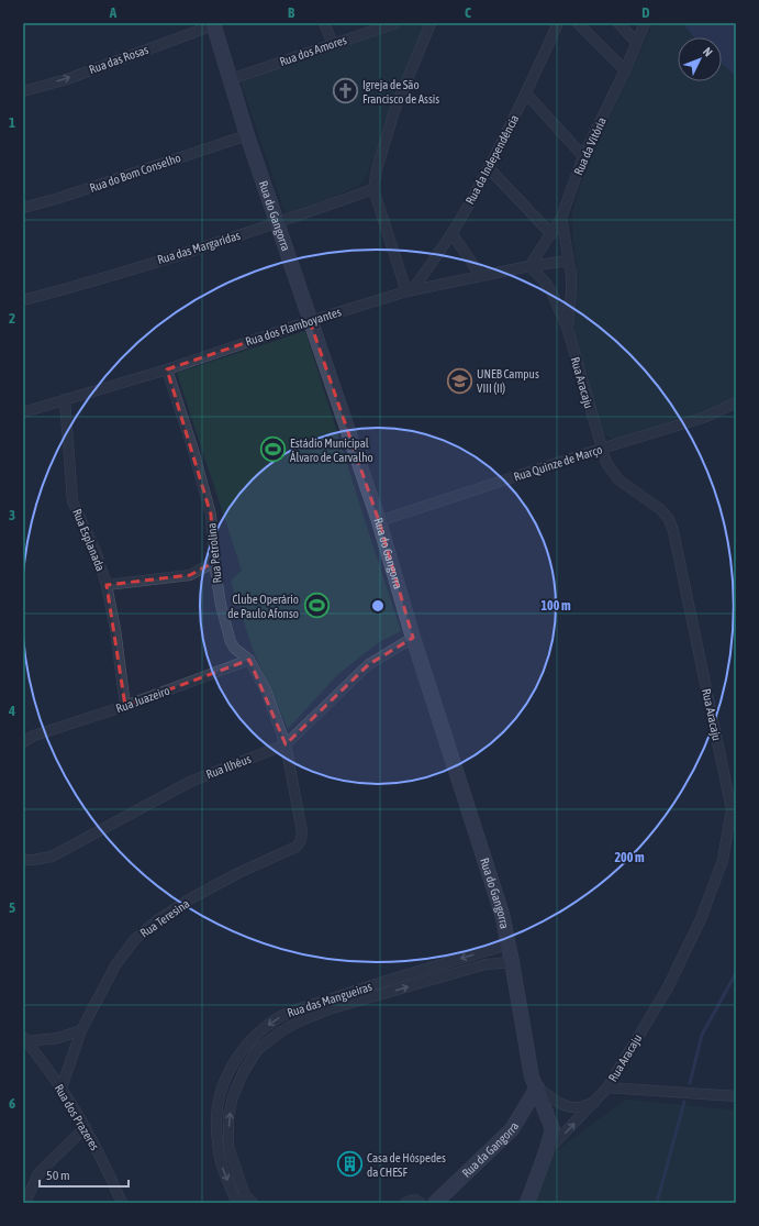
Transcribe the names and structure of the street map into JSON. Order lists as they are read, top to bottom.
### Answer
{
  "streets": {
    "street": [
      "Rua dos Amores",
      "Rua das Rosas",
      "Rua da Vitória",
      "Rua da Independência",
      "Rua do Bom Conselho",
      "Rua do Gangorra",
      "Rua das Margaridas",
      "Rua dos Flamboyantes",
      "Rua Aracaju",
      "Rua Quinze de Março",
      "Rua Esplanada",
      "Rua Petrolina",
      "Rua Juazeiro",
      "Rua Ilhéus",
      "Rua Teresina",
      "Rua das Mangueiras",
      "Rua dos Prazeres",
      "Rua da Gangorra"
    ]
  },
  "crossings": [
    ["Rua dos Amores", "Rua do Gangorra"],
    ["Rua das Rosas", "Rua do Gangorra"],
    ["Rua da Vitória", "Rua dos Flamboyantes"],
    ["Rua da Vitória", "Rua Aracaju"],
    ["Rua da Independência", "Rua dos Flamboyantes"],
    ["Rua do Bom Conselho", "Rua do Gangorra"],
    ["Rua do Gangorra", "Rua das Margaridas"],
    ["Rua do Gangorra", "Rua dos Flamboyantes"],
    ["Rua do Gangorra", "Rua Aracaju"],
    ["Rua do Gangorra", "Rua Quinze de Março"],
    ["Rua do Gangorra", "Rua Ilhéus"],
    ["Rua do Gangorra", "Rua das Mangueiras"],
    ["Rua do Gangorra", "Rua da Gangorra"],
    ["Rua dos Flamboyantes", "Rua Aracaju"],
    ["Rua dos Flamboyantes", "Rua Esplanada"],
    ["Rua dos Flamboyantes", "Rua Petrolina"],
    ["Rua Aracaju", "Rua Quinze de Março"],
    ["Rua Esplanada", "Rua Juazeiro"],
    ["Rua Petrolina", "Rua Juazeiro"],
    ["Rua Petrolina", "Rua Ilhéus"],
    ["Rua Petrolina", "Rua Teresina"],
    ["Rua Teresina", "Rua dos Prazeres"]
  ],
  "one_way": ["Rua das Rosas"],
  "places": {
    "church": ["Igreja de São Francisco de Assis"],
    "school or university": ["UNEB Campus VIII (II)"],
    "sports": ["Estádio Municipal Álvaro de Carvalho", "Clube Operário de Paulo Afonso"],
    "building": ["Casa de Hóspedes da CHESF"]
  },
  "scale_bar": "50 m",
  "north": "top right",
  "grid": {
    "columns": [
      "A",
      "B",
      "C",
      "D"
    ],
    "rows": [
      "1",
      "2",
      "3",
      "4",
      "5",
      "6"
    ]
  },
  "rings": ["100 m", "200 m"]
}
